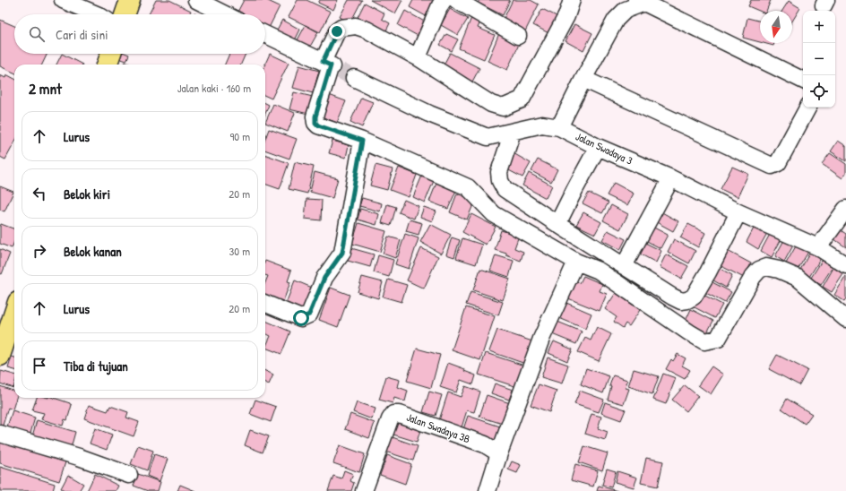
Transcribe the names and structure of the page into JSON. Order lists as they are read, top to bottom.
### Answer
{
  "streets": {
    "street": ["Jalan Swadaya 3", "Jalan Swadaya 3B"]
  },
  "north": "bottom",
  "page": {
    "map_buttons": ["+", "−"],
    "search": "Cari di sini",
    "heading": ["2 mnt", "Jalan kaki · 160 m"],
    "list": [
      ["Lurus", "90 m"],
      ["Belok kiri", "20 m"],
      ["Belok kanan", "30 m"],
      ["Lurus", "20 m"],
      "Tiba di tujuan"
    ]
  }
}
